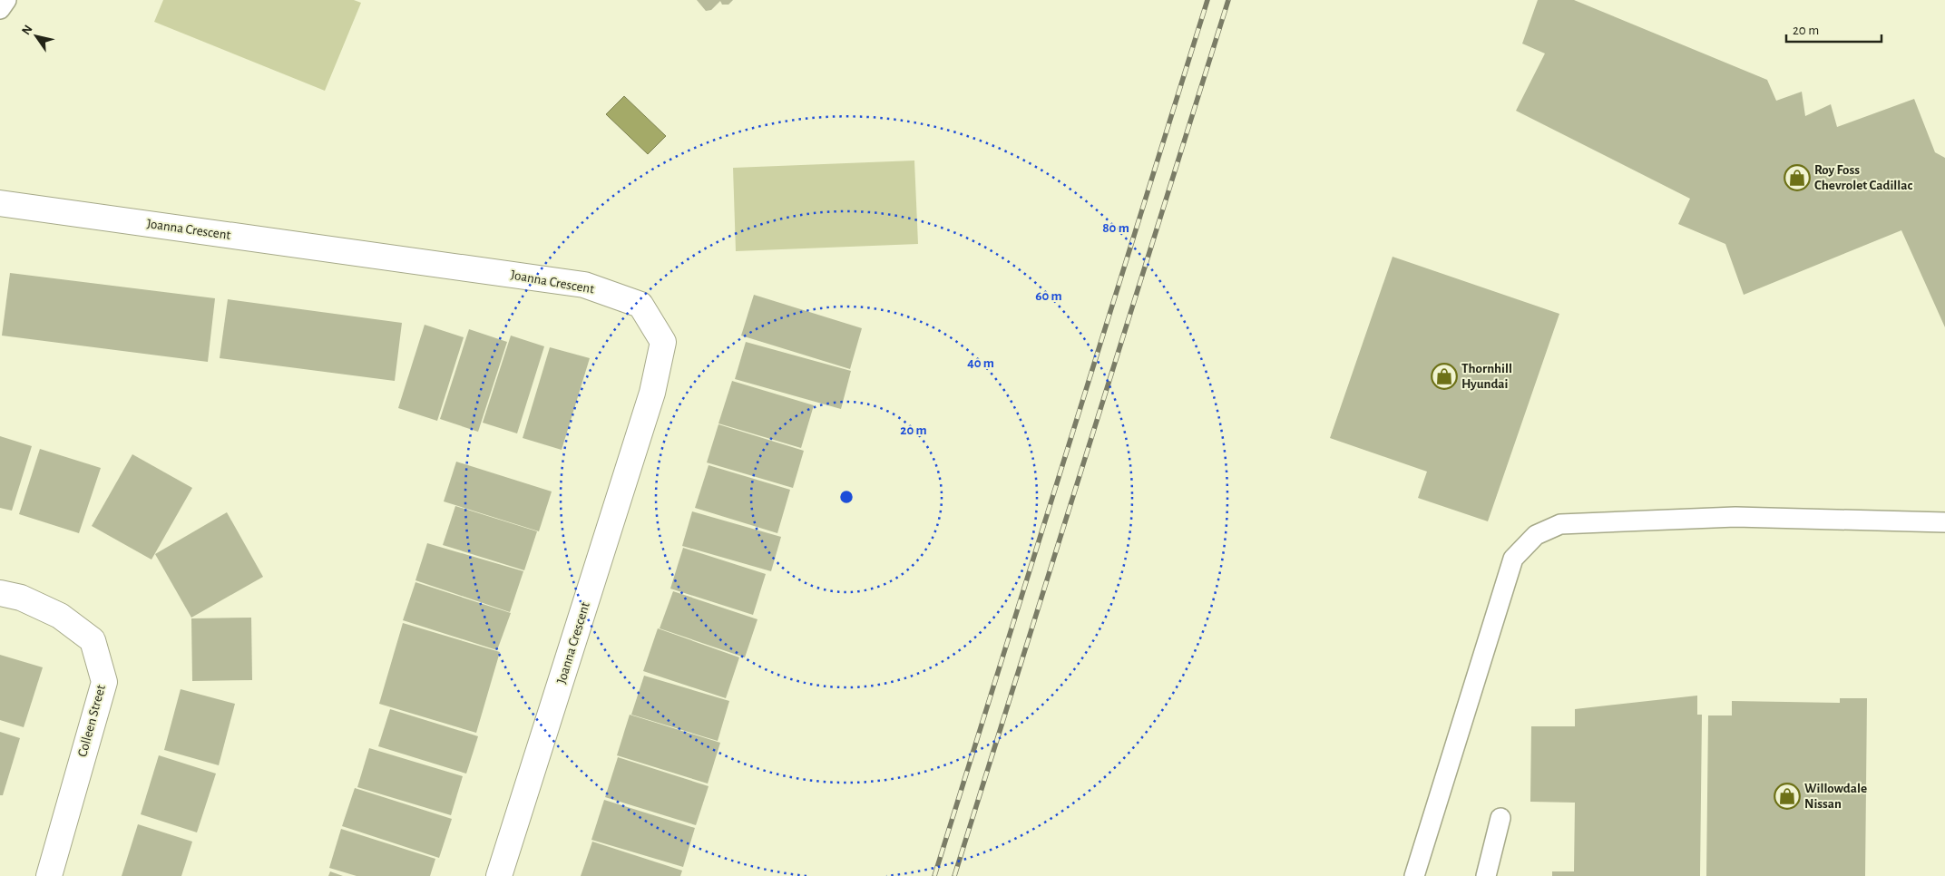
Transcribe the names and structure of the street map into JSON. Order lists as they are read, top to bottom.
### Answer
{
  "streets": {
    "street": ["Joanna Crescent", "Colleen Street"]
  },
  "places": {
    "shop": ["Roy Foss Chevrolet Cadillac", "Thornhill Hyundai", "Willowdale Nissan"]
  },
  "scale_bar": "20 m",
  "north": "top left",
  "rings": [
    "80 m",
    "60 m",
    "40 m",
    "20 m"
  ]
}
